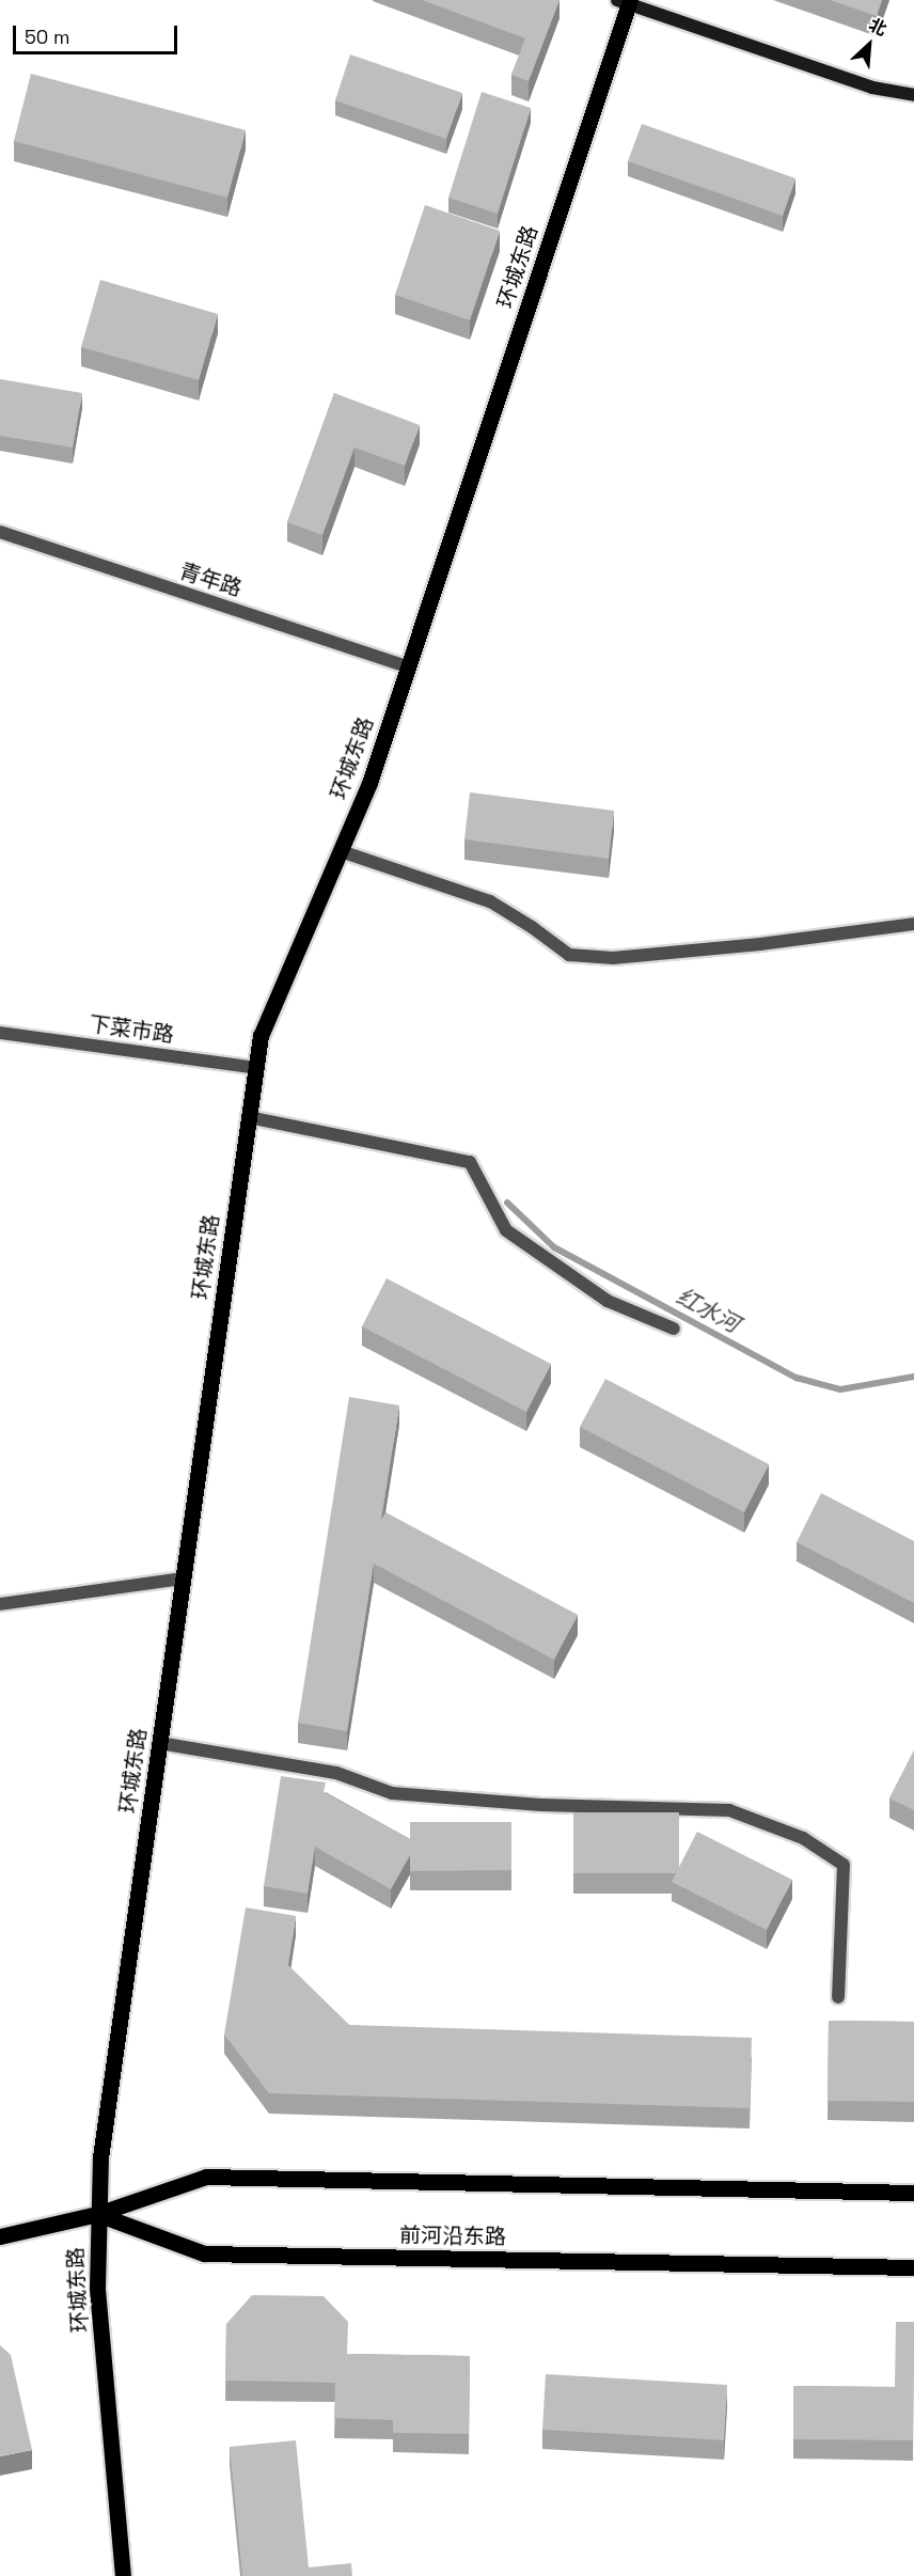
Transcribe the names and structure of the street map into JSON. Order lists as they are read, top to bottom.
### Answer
{
  "streets": {
    "main road": ["环城东路", "前河沿东路"],
    "street": ["青年路", "下菜市路"]
  },
  "crossings": [
    ["环城东路", "青年路"],
    ["环城东路", "下菜市路"],
    ["环城东路", "前河沿东路"]
  ],
  "water": ["红水河"],
  "scale_bar": "50 m",
  "north": "top right"
}
